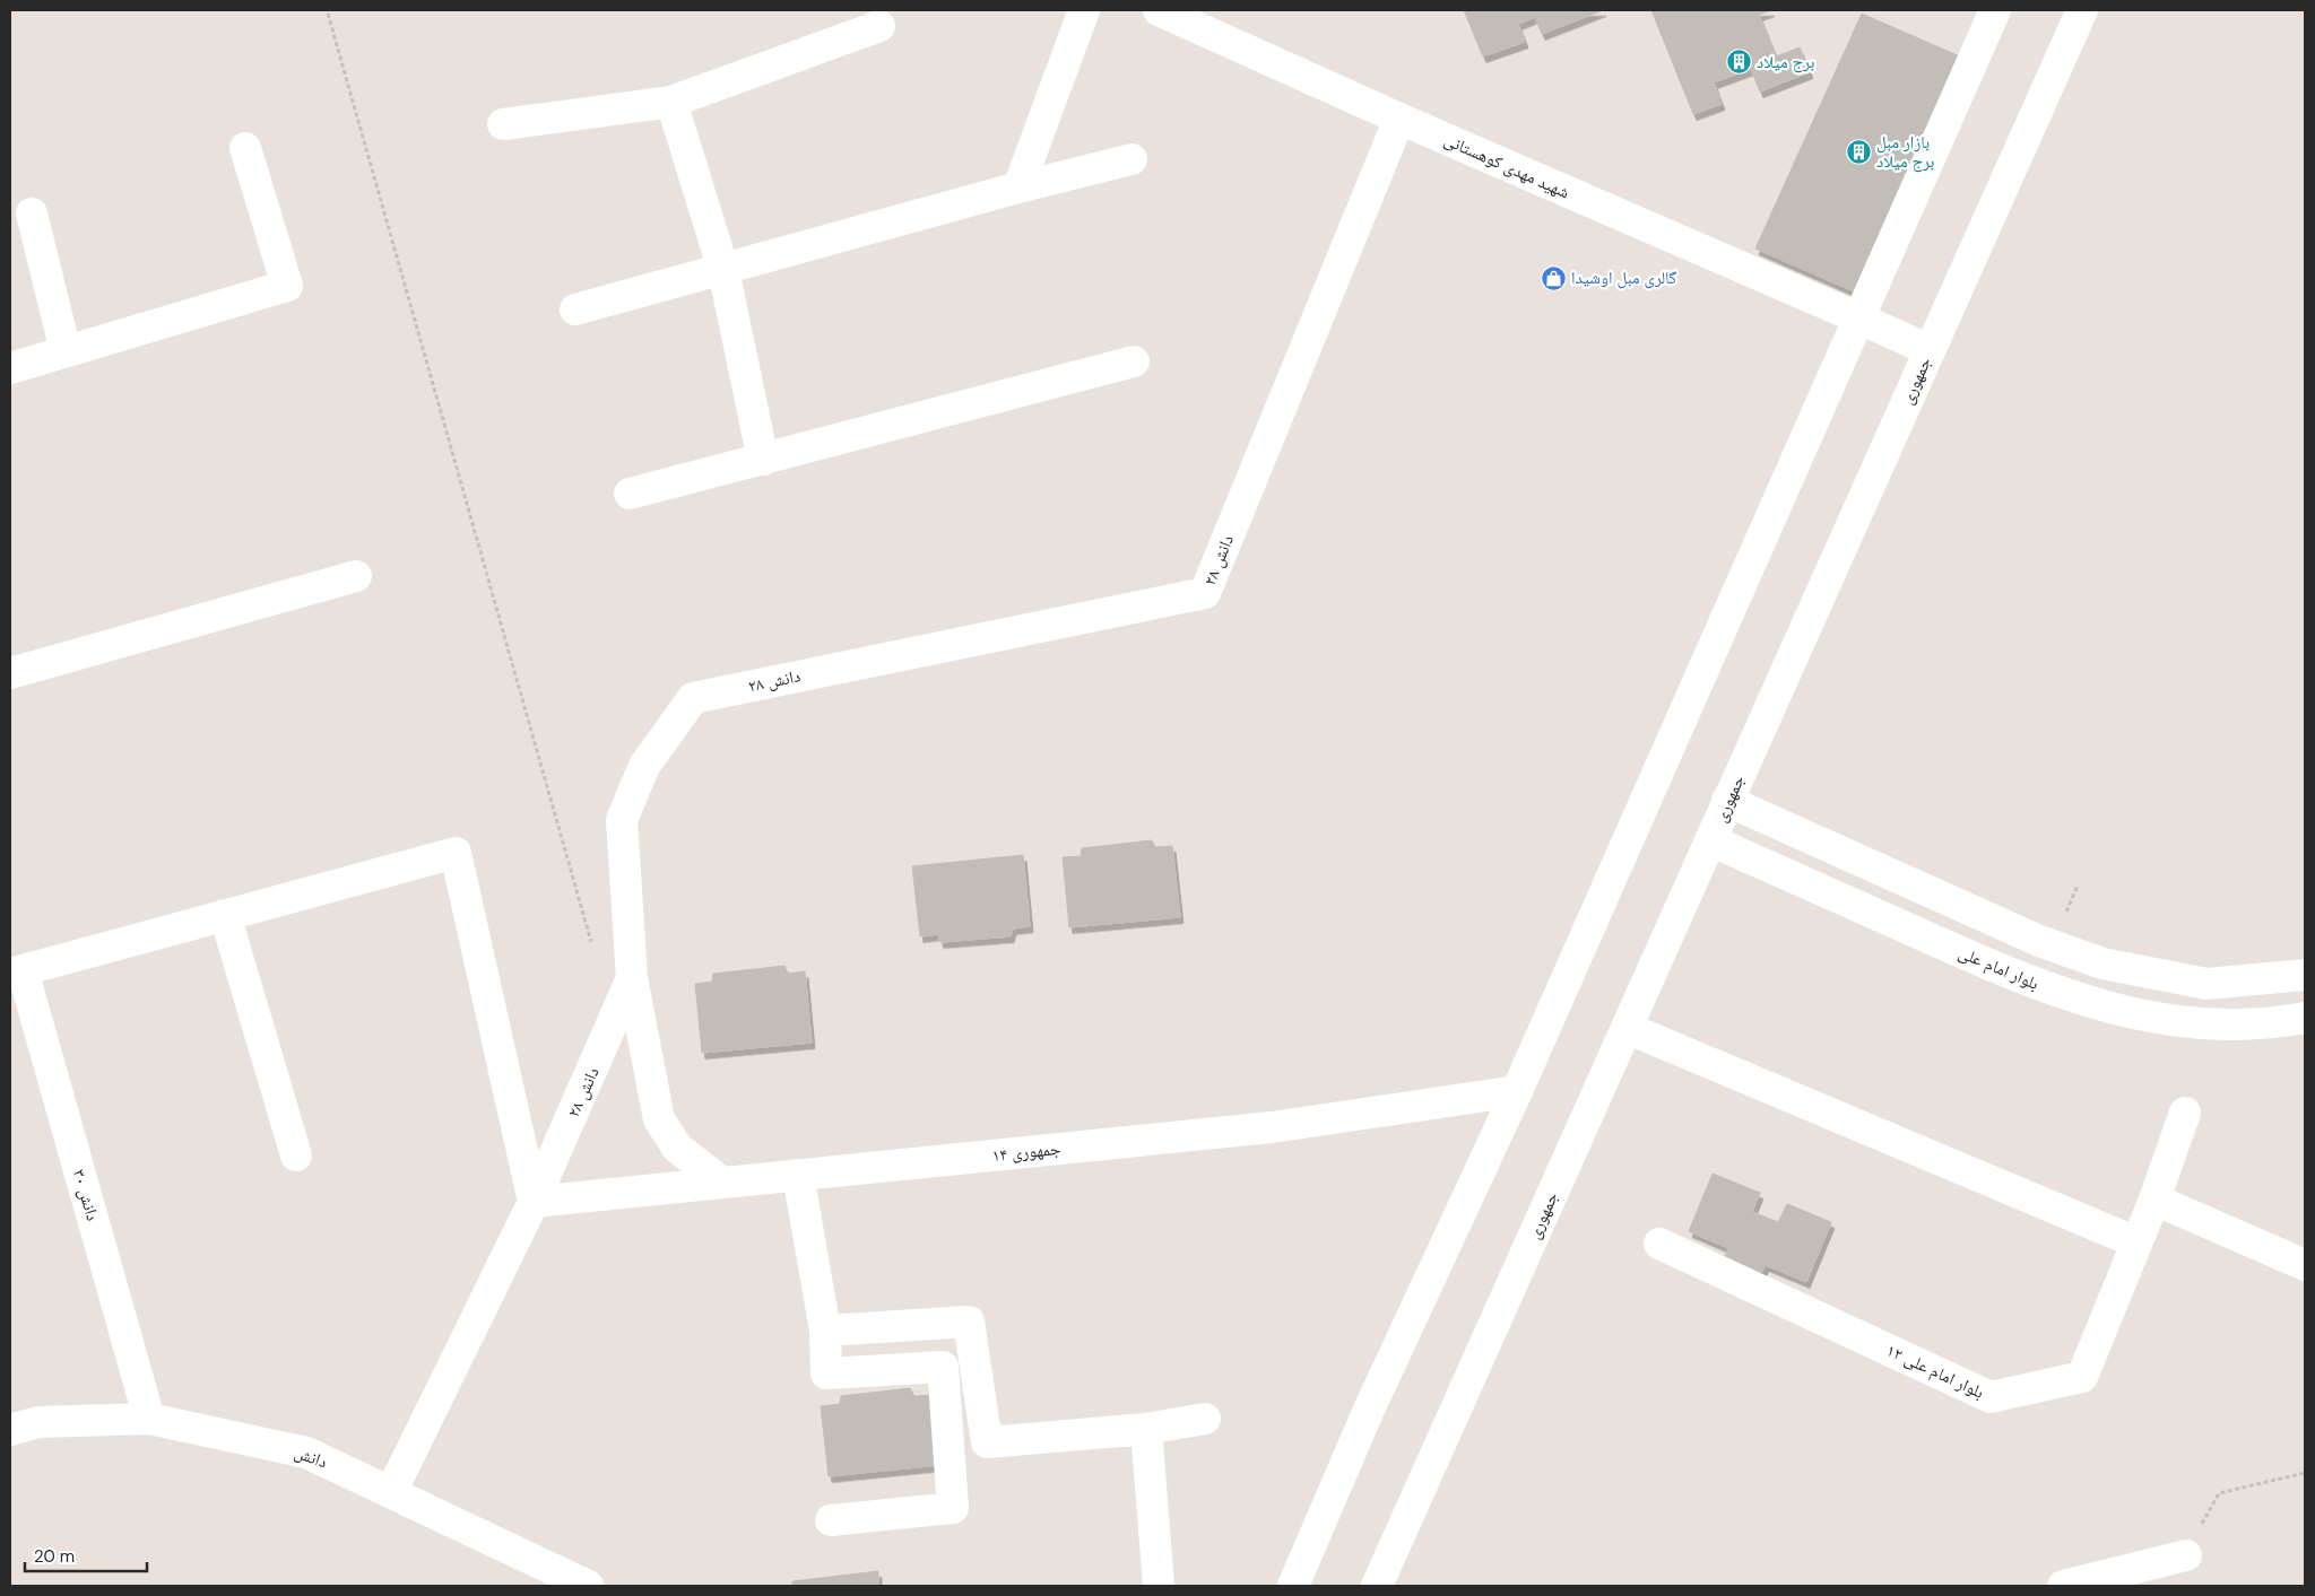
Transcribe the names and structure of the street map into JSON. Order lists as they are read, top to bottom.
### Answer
{
  "streets": {
    "street": [
      "شهید مهدی کوهستانی",
      "جمهوری",
      "دانش ۲۸",
      "بلوار امام علی",
      "جمهوری ۱۴",
      "دانش ۳۰",
      "بلوار امام علی ۱۲",
      "دانش"
    ]
  },
  "crossings": [
    ["شهید مهدی کوهستانی", "جمهوری"],
    ["شهید مهدی کوهستانی", "دانش ۲۸"],
    ["جمهوری", "بلوار امام علی"],
    ["دانش ۲۸", "جمهوری ۱۴"],
    ["دانش ۲۸", "دانش"],
    ["دانش ۳۰", "دانش"]
  ],
  "places": {
    "building": ["برج میلاد", "بازار مبل برج میلاد"],
    "shop": ["گالری مبل اوشیدا"]
  },
  "scale_bar": "20 m"
}
